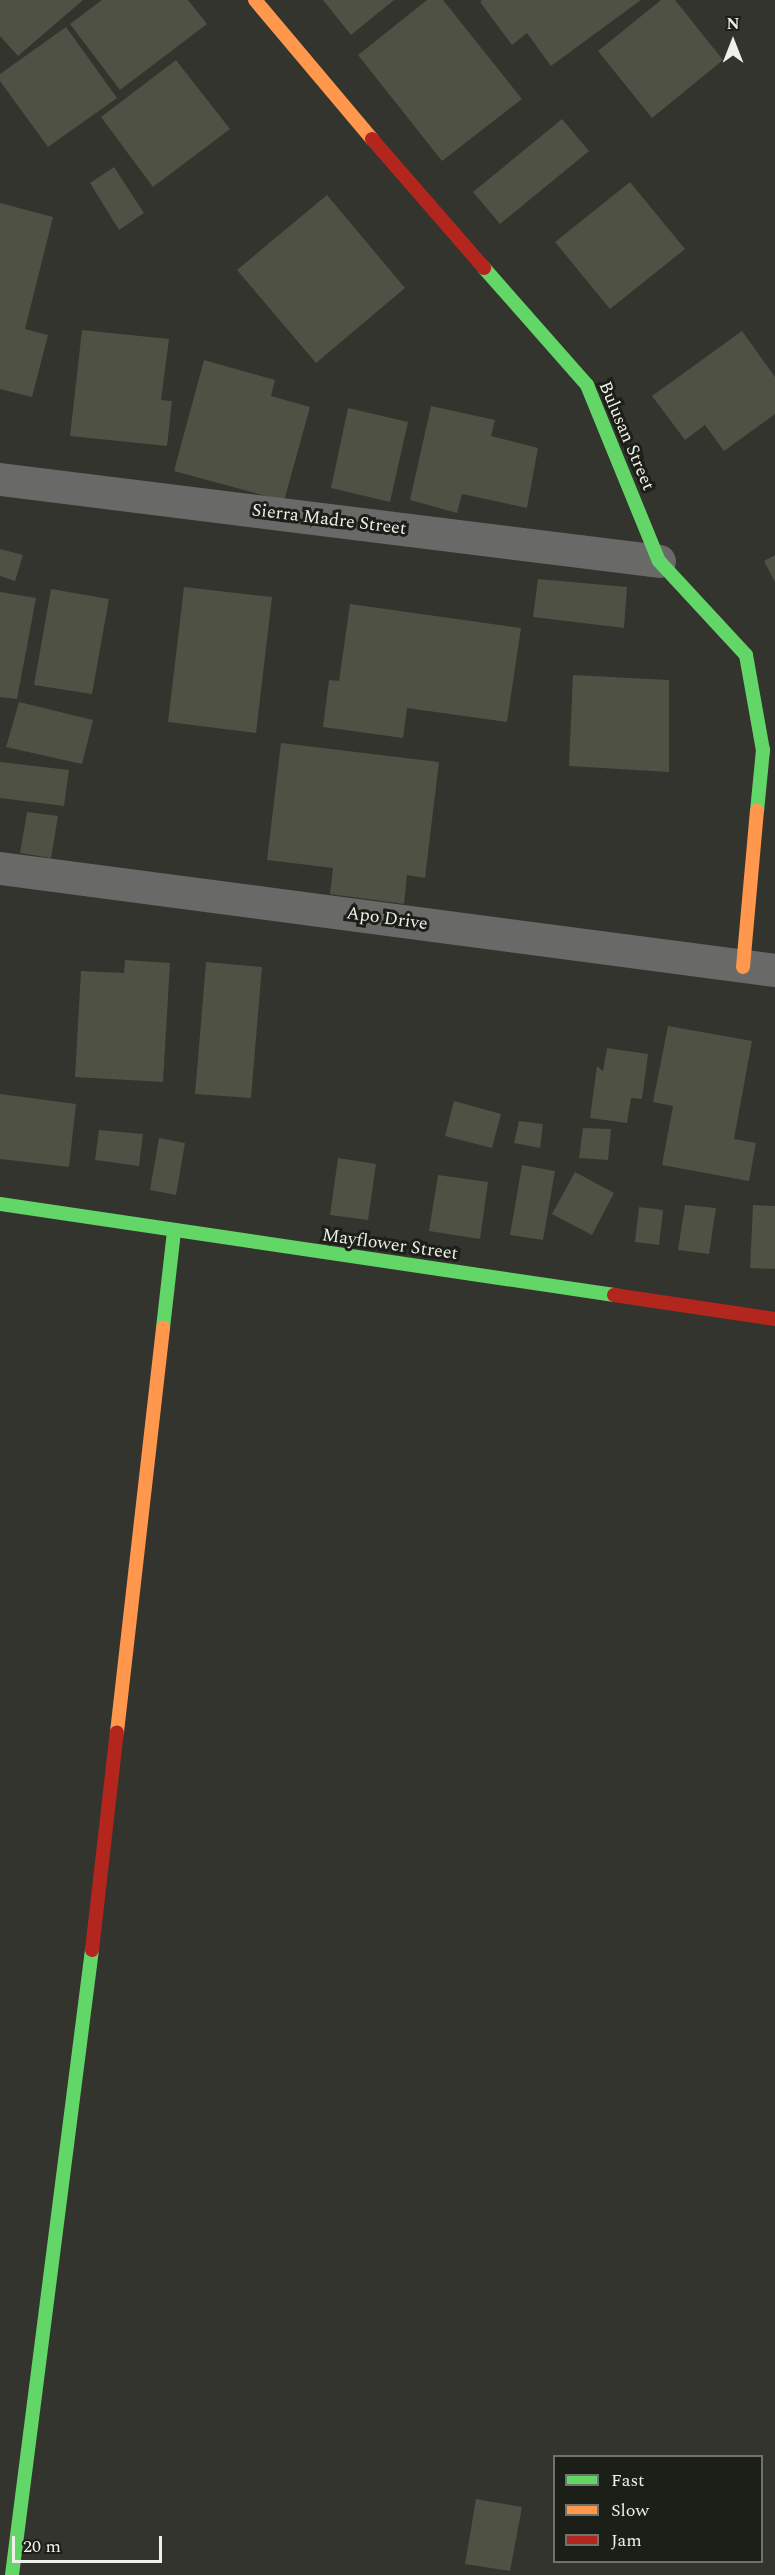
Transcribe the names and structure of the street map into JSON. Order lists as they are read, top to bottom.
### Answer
{
  "streets": {
    "street": [
      "Bulusan Street",
      "Sierra Madre Street",
      "Apo Drive",
      "Mayflower Street"
    ]
  },
  "crossings": [
    ["Bulusan Street", "Sierra Madre Street"],
    ["Bulusan Street", "Apo Drive"]
  ],
  "legend": ["Fast", "Slow", "Jam"],
  "scale_bar": "20 m",
  "north": "top"
}
